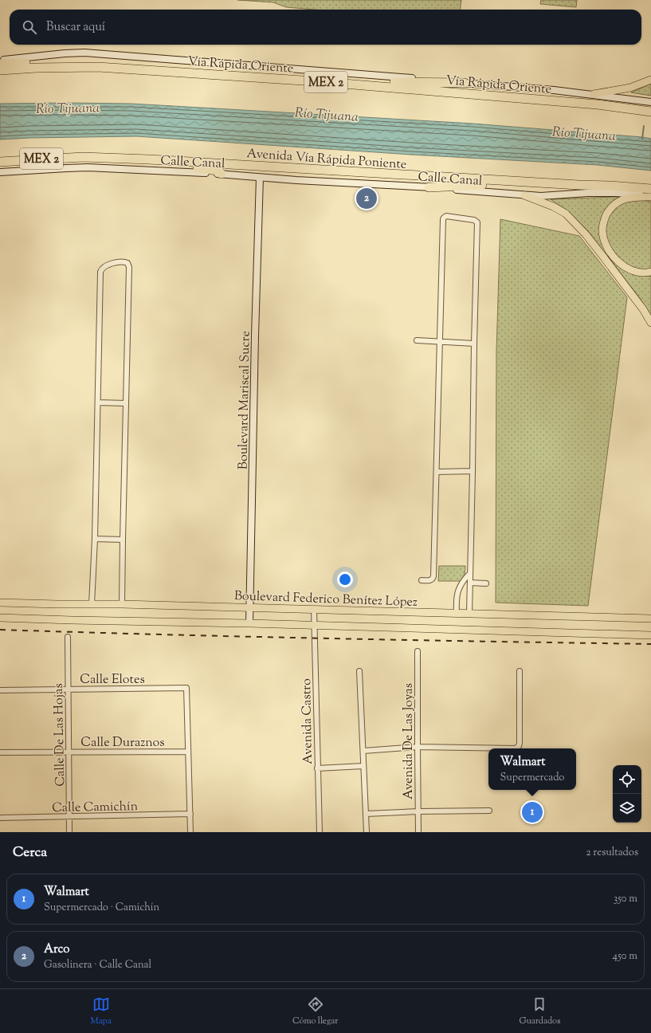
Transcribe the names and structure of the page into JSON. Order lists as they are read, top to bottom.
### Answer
{
  "streets": {
    "highway": ["Vía Rápida Oriente", "MEX 2", "Avenida Vía Rápida Poniente"],
    "main road": ["Calle Canal", "Boulevard Mariscal Sucre", "Boulevard Federico Benítez López"],
    "street": [
      "Calle Elotes",
      "Avenida Castro",
      "Calle De Las Hojas",
      "Calle Duraznos",
      "Avenida De Las Joyas",
      "Calle Camichín"
    ]
  },
  "crossings": [
    ["Calle Canal", "Boulevard Mariscal Sucre"],
    ["Boulevard Mariscal Sucre", "Boulevard Federico Benítez López"],
    ["Boulevard Federico Benítez López", "Avenida Castro"],
    ["Calle Elotes", "Calle De Las Hojas"],
    ["Calle Elotes", "Calle Duraznos"],
    ["Calle De Las Hojas", "Calle Duraznos"],
    ["Calle De Las Hojas", "Calle Camichín"]
  ],
  "water": ["Río Tijuana"],
  "page": {
    "search": "Buscar aquí",
    "pins": ["2", "1"],
    "popup": ["Walmart", "Supermercado"],
    "heading": ["Cerca", "2 resultados"],
    "list": [
      {
        "mark": "1",
        "name": "Walmart",
        "note": "Supermercado · Camichín",
        "value": "350 m"
      },
      {
        "mark": "2",
        "name": "Arco",
        "note": "Gasolinera · Calle Canal",
        "value": "450 m"
      }
    ],
    "nav": ["Mapa", "Cómo llegar", "Guardados"]
  }
}
